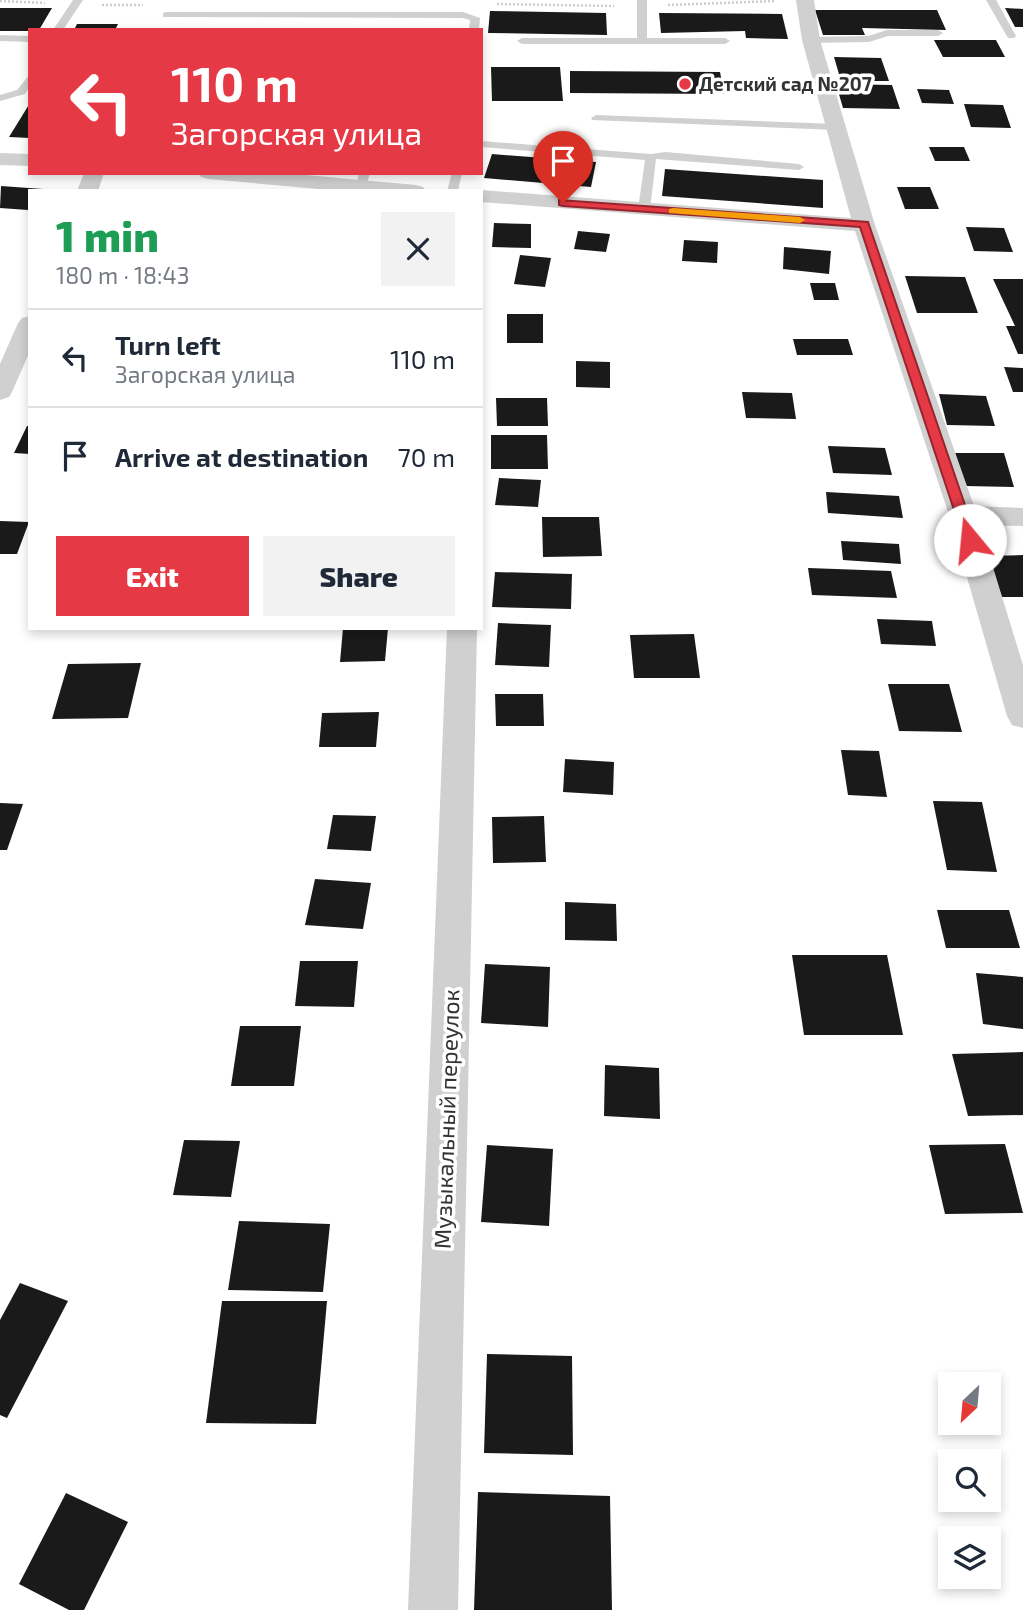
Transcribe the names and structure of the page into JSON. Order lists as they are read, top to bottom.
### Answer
{
  "streets": {
    "street": ["Музыкальный переулок"]
  },
  "places": ["Детский сад №207"],
  "north": "bottom left",
  "page": {
    "turn": ["110 m", "Загорская улица"],
    "heading": ["1 min", "180 m · 18:43"],
    "list": [
      {
        "name": "Turn left",
        "note": "Загорская улица",
        "value": "110 m"
      },
      {
        "name": "Arrive at destination",
        "value": "70 m"
      }
    ],
    "buttons": ["Exit", "Share"]
  }
}
